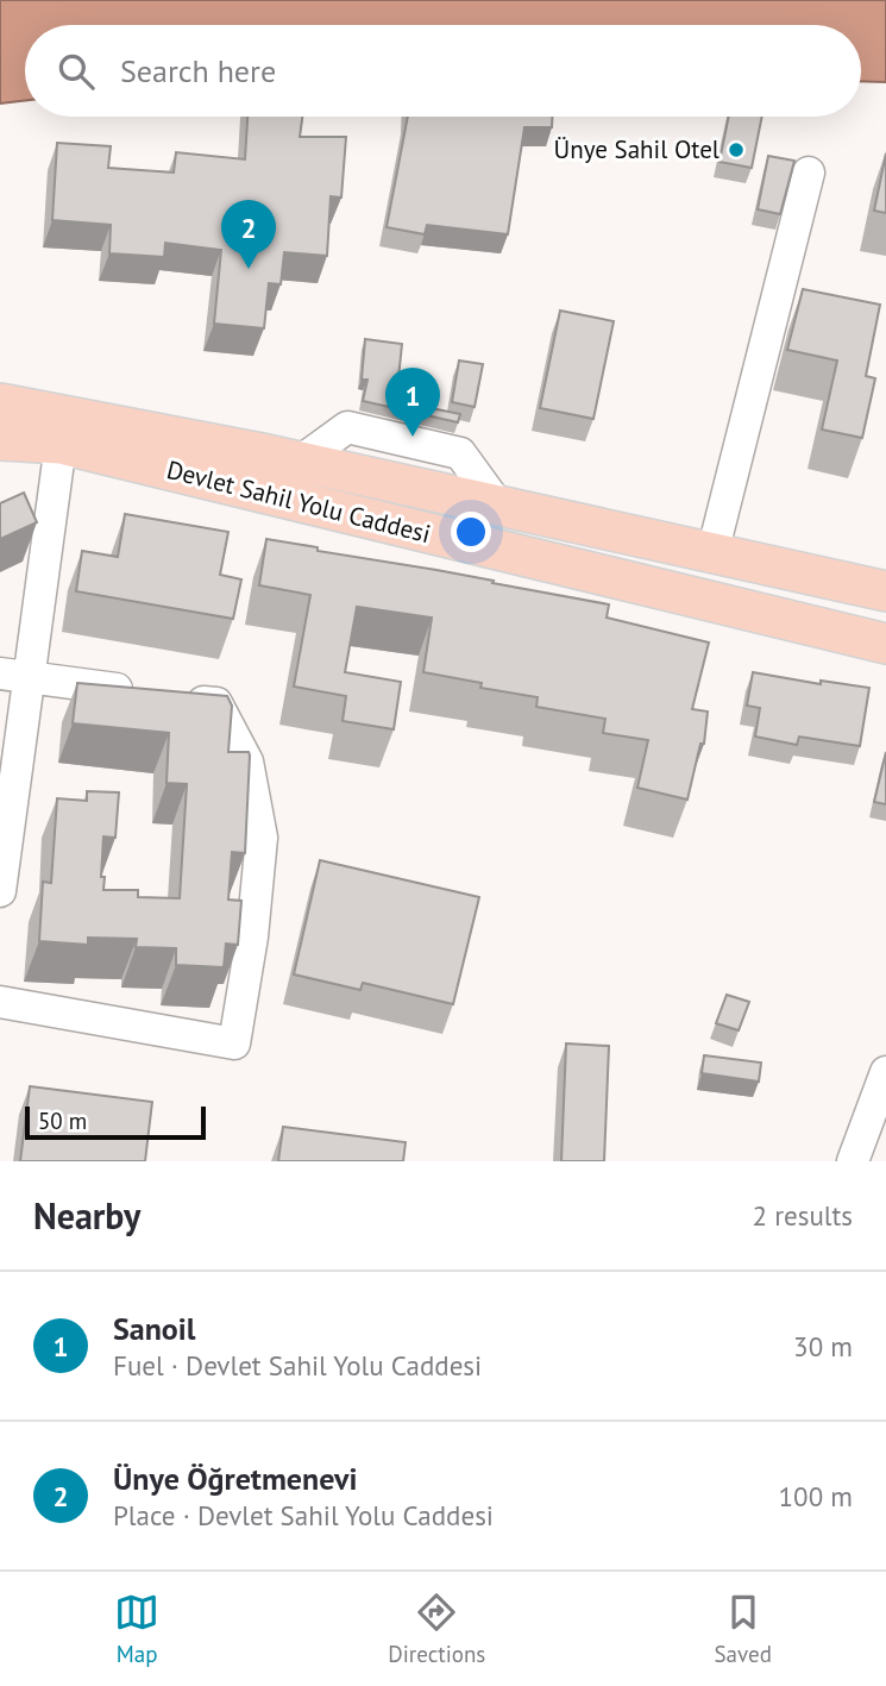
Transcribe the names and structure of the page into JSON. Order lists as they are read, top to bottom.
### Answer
{
  "streets": {
    "main road": ["Devlet Sahil Yolu Caddesi"]
  },
  "places": ["Ünye Sahil Otel"],
  "scale_bar": "50 m",
  "page": {
    "search": "Search here",
    "pins": ["2", "1"],
    "scale": "50 m",
    "heading": ["Nearby", "2 results"],
    "list": [
      {
        "mark": "1",
        "name": "Sanoil",
        "note": "Fuel · Devlet Sahil Yolu Caddesi",
        "value": "30 m"
      },
      {
        "mark": "2",
        "name": "Ünye Öğretmenevi",
        "note": "Place · Devlet Sahil Yolu Caddesi",
        "value": "100 m"
      }
    ],
    "nav": ["Map", "Directions", "Saved"]
  }
}
